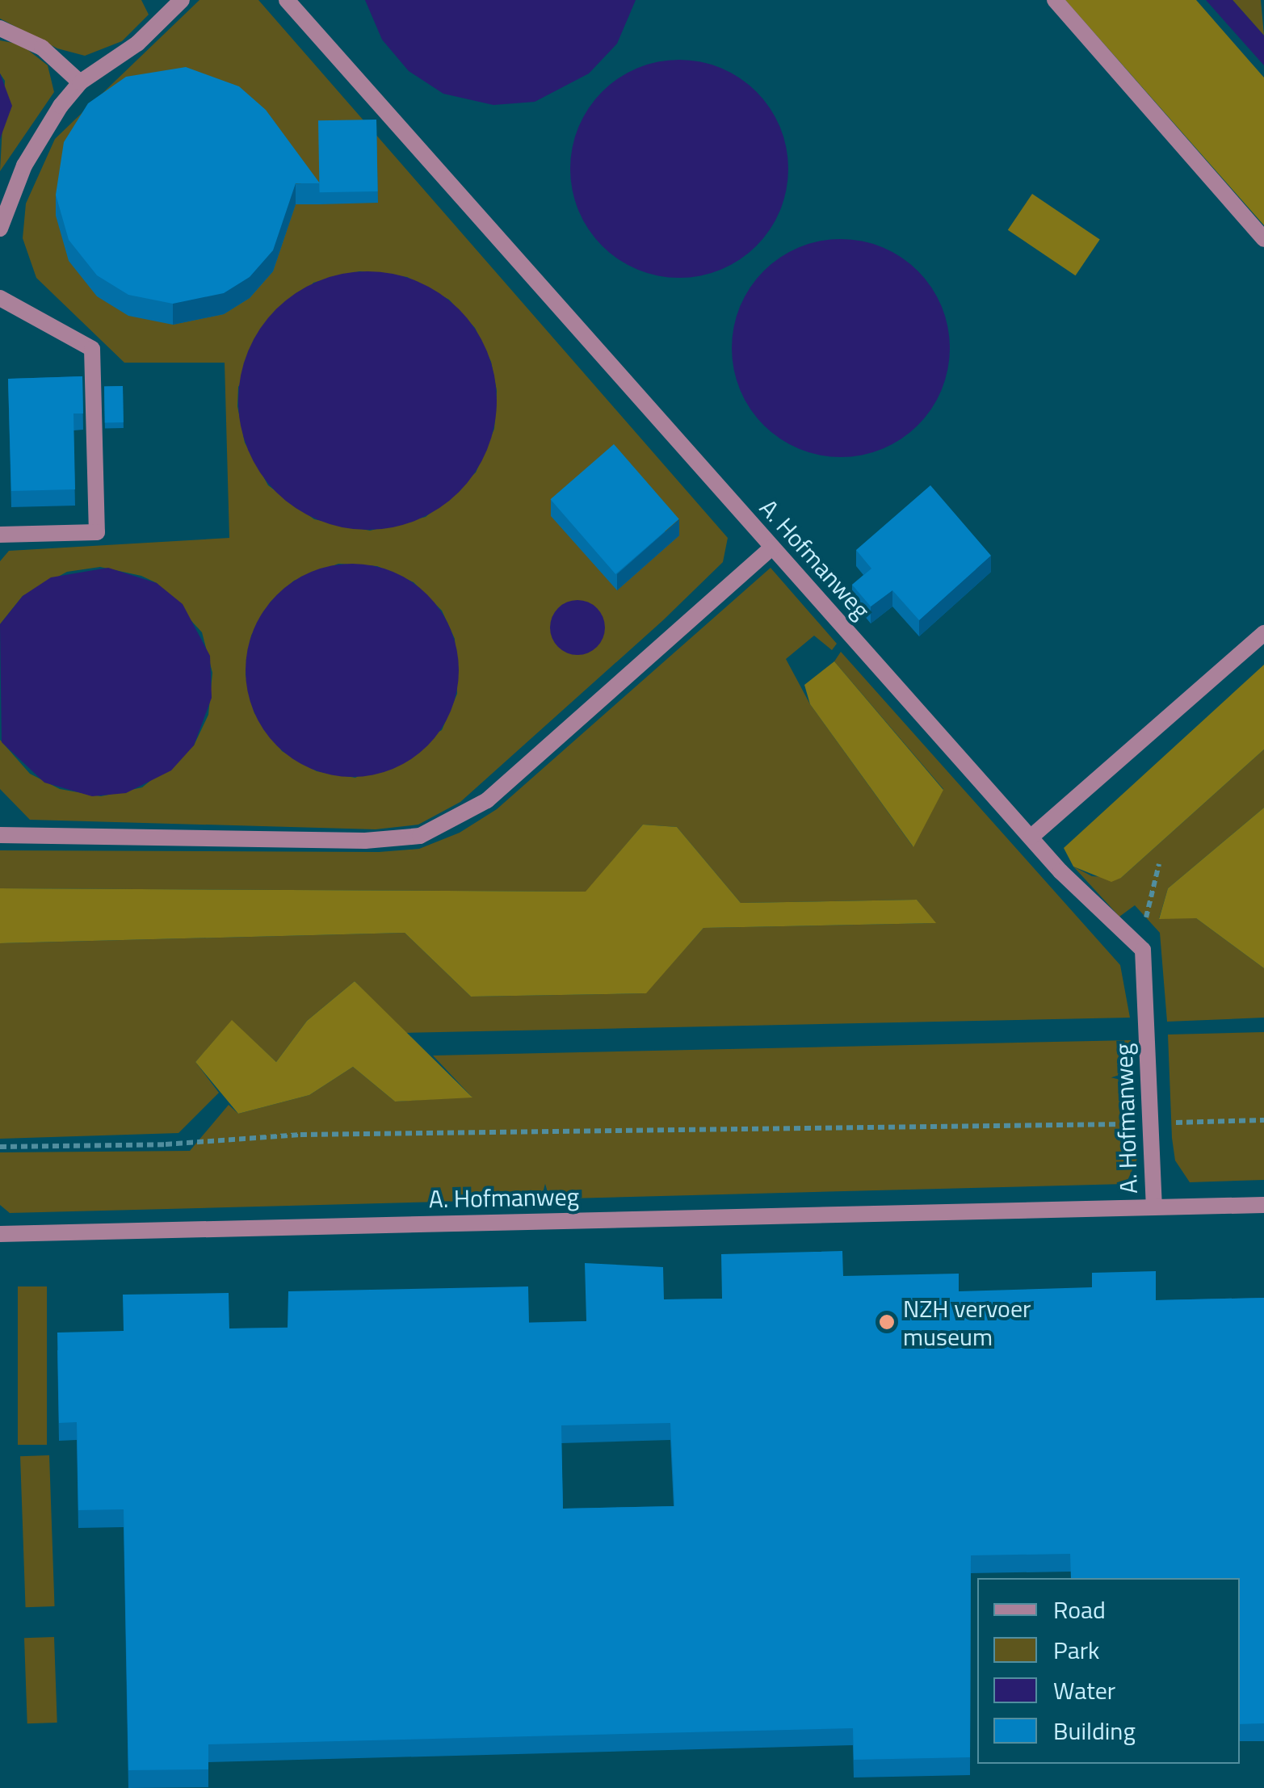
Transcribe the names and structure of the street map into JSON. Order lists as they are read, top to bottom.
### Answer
{
  "streets": {
    "street": ["A. Hofmanweg"]
  },
  "places": ["NZH vervoer museum"],
  "legend": [
    "Road",
    "Park",
    "Water",
    "Building"
  ]
}
